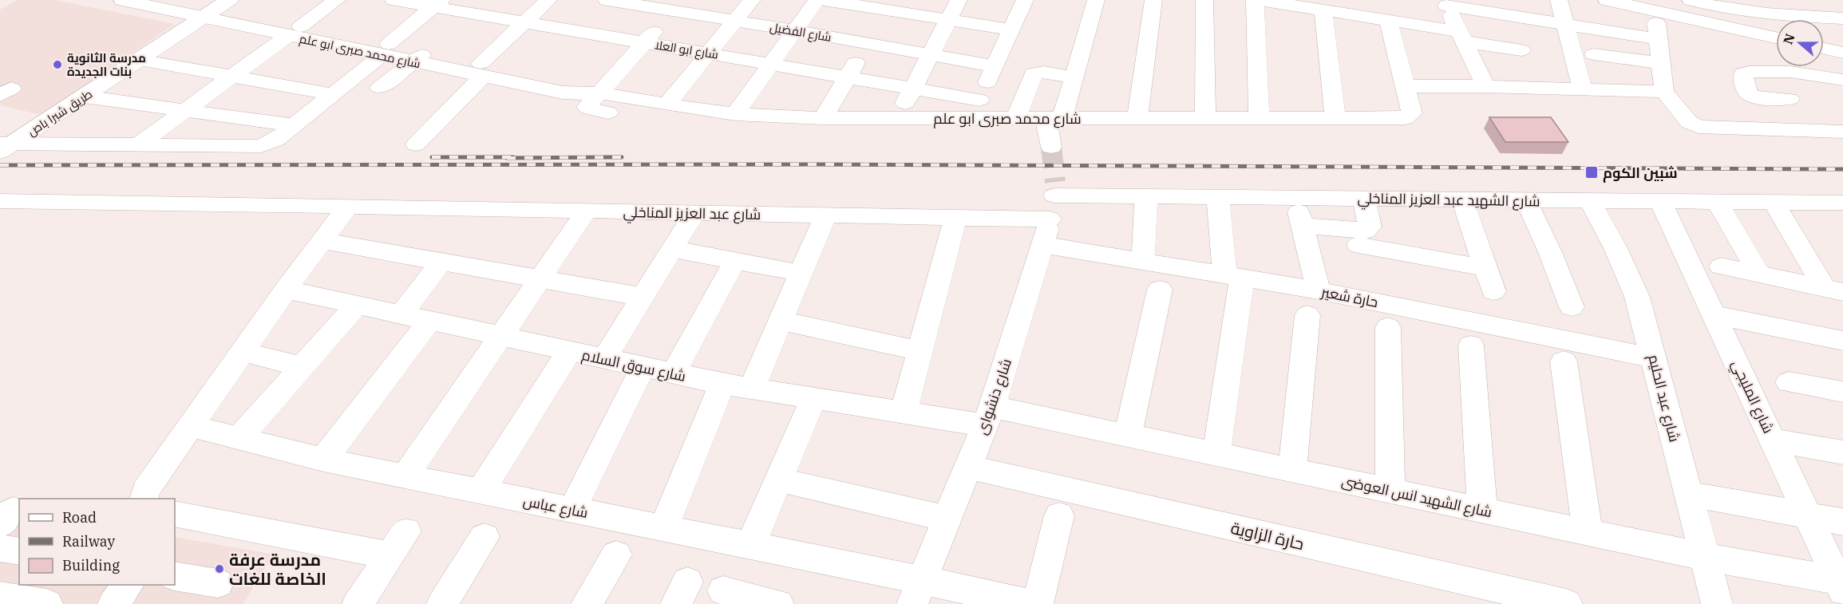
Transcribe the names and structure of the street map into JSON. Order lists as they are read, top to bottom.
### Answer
{
  "streets": {
    "main road": ["طريق شبرا باص"],
    "street": [
      "شارع الفضيل",
      "شارع ابو العلا",
      "شارع محمد صبرى ابو علم",
      "شارع الشهيد عبد العزيز المناخلي",
      "شارع عبد العزيز المناخلي",
      "حارة شعير",
      "شارع سوق السلام",
      "شارع دنشواى",
      "شارع المليجي",
      "شارع عبد الحليم",
      "شارع الشهيد انس العوضى",
      "شارع عباس",
      "حارة الزاوية"
    ]
  },
  "crossings": [
    ["شارع محمد صبرى ابو علم", "طريق شبرا باص"],
    ["شارع الشهيد عبد العزيز المناخلي", "شارع عبد العزيز المناخلي"],
    ["شارع الشهيد عبد العزيز المناخلي", "شارع دنشواى"],
    ["شارع الشهيد عبد العزيز المناخلي", "شارع المليجي"],
    ["شارع الشهيد عبد العزيز المناخلي", "شارع عبد الحليم"],
    ["شارع عبد العزيز المناخلي", "شارع دنشواى"],
    ["حارة شعير", "شارع دنشواى"],
    ["حارة شعير", "شارع عبد الحليم"],
    ["شارع سوق السلام", "شارع دنشواى"],
    ["شارع سوق السلام", "شارع الشهيد انس العوضى"],
    ["شارع دنشواى", "شارع الشهيد انس العوضى"],
    ["شارع دنشواى", "شارع عباس"],
    ["شارع دنشواى", "حارة الزاوية"],
    ["شارع المليجي", "شارع الشهيد انس العوضى"],
    ["شارع عبد الحليم", "شارع الشهيد انس العوضى"]
  ],
  "places": {
    "other": ["مدرسة الثانوية بنات الجديدة", "مدرسة عرفة الخاصة للغات"],
    "transit": ["شبين الكوم"]
  },
  "legend": ["Road", "Railway", "Building"],
  "north": "left"
}
